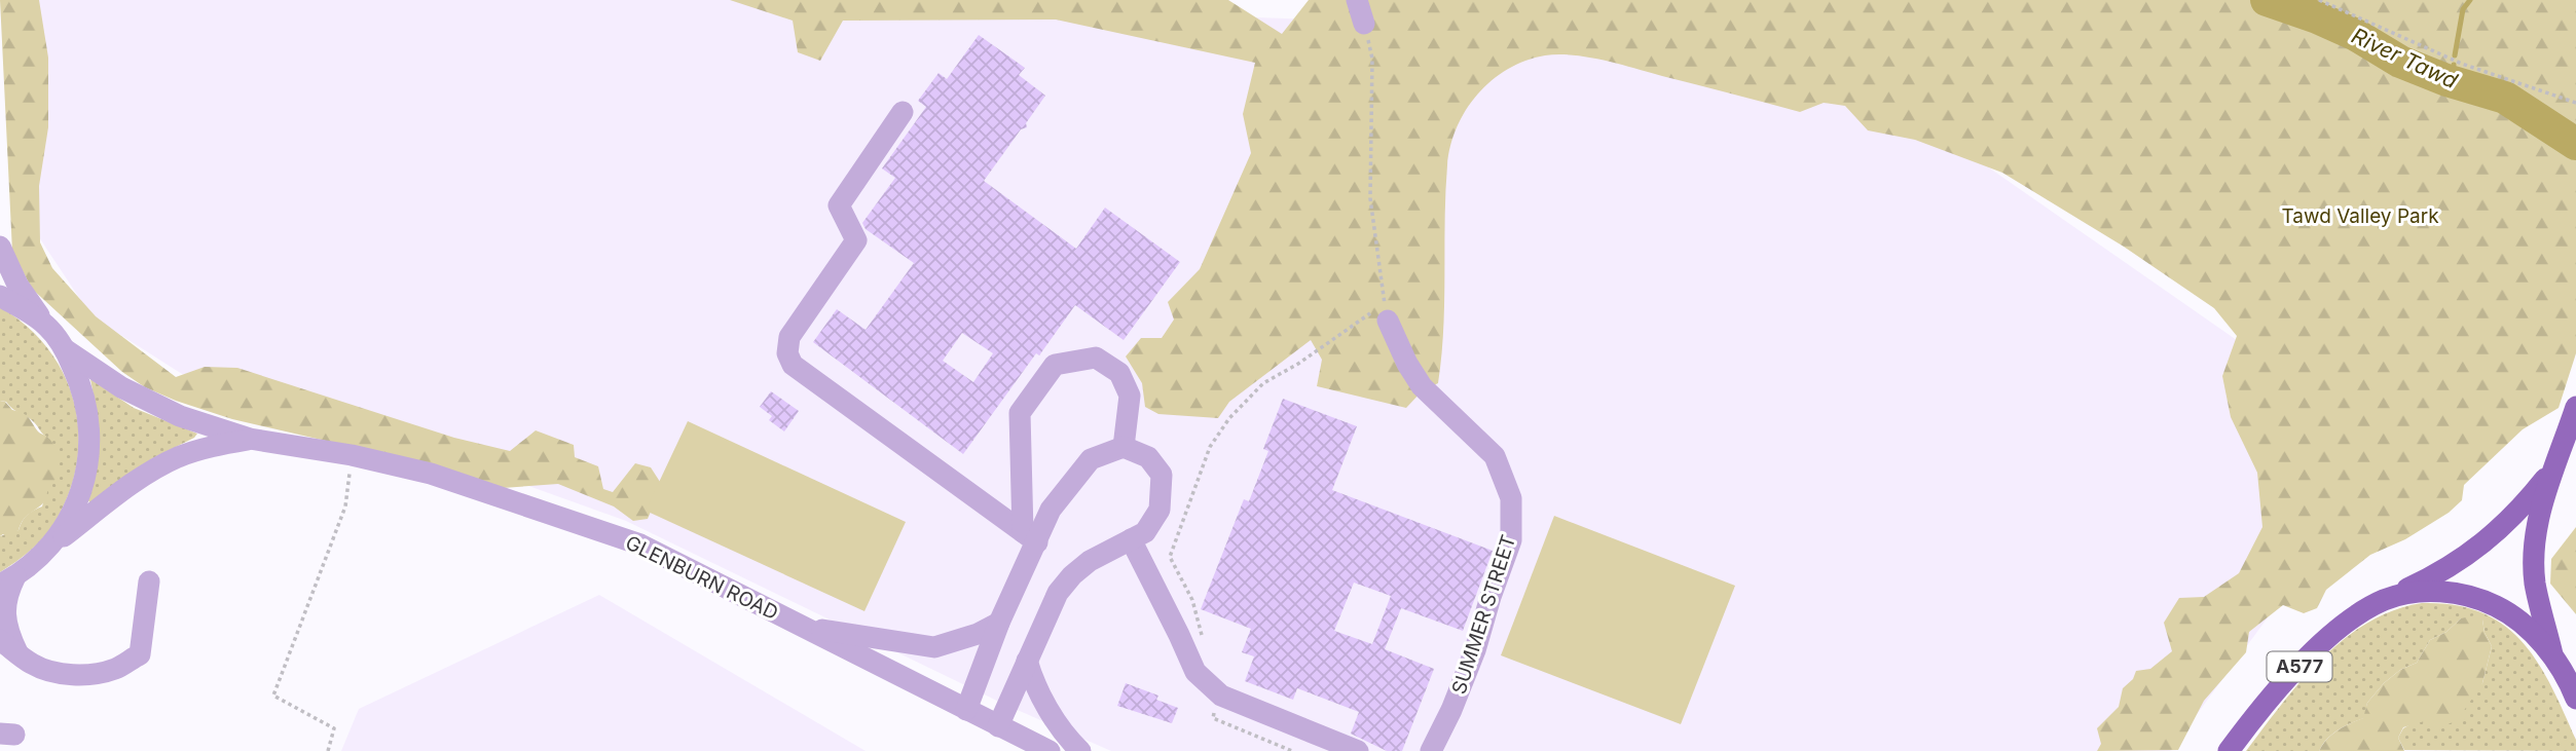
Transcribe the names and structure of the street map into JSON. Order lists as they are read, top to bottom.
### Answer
{
  "streets": {
    "main road": ["A577"],
    "street": ["GLENBURN ROAD", "SUMMER STREET"]
  },
  "water": ["River Tawd"],
  "parks": ["Tawd Valley Park"]
}
